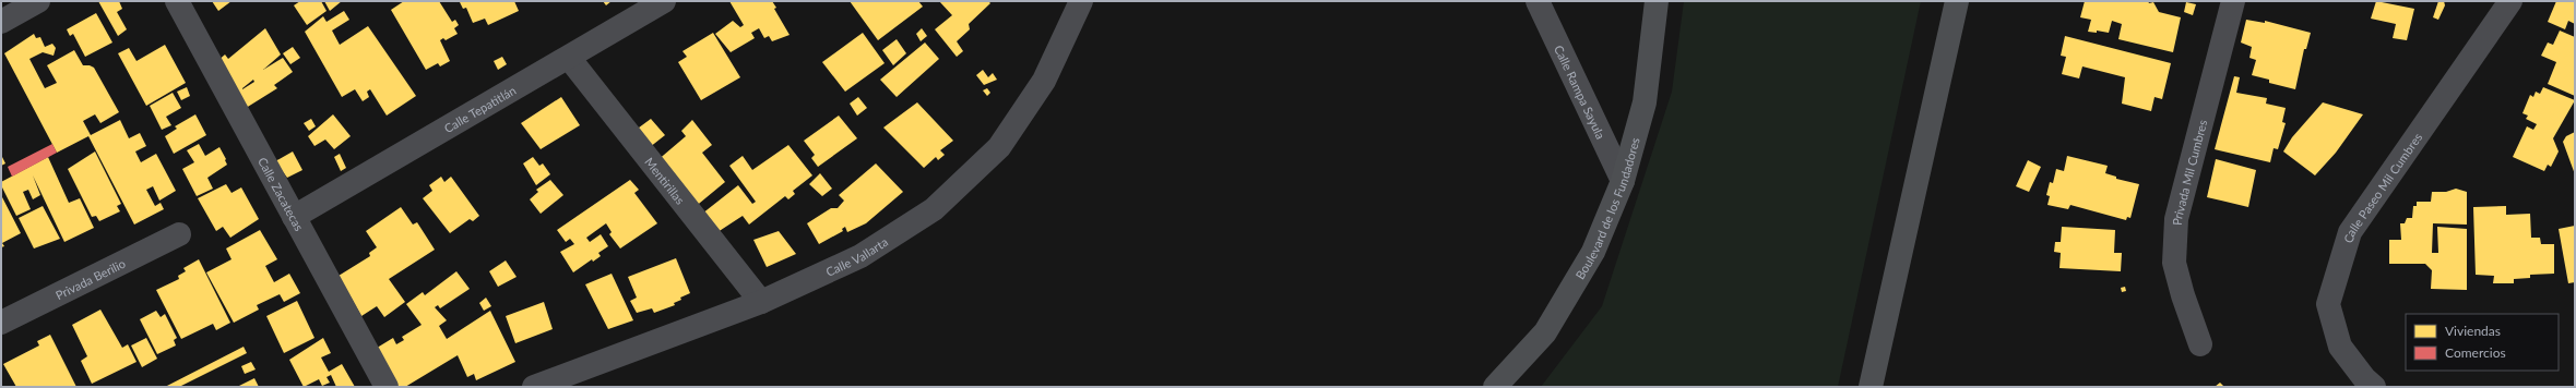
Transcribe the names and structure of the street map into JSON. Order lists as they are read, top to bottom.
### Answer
{
  "streets": {
    "main road": ["Boulevard de los Fundadores"],
    "street": [
      "Calle Rampa Sayula",
      "Calle Tepatitlán",
      "Privada Mil Cumbres",
      "Mentirillas",
      "Calle Paseo Mil Cumbres",
      "Calle Zacatecas",
      "Calle Vallarta",
      "Privada Berilio"
    ]
  },
  "crossings": [
    ["Calle Rampa Sayula", "Boulevard de los Fundadores"],
    ["Calle Tepatitlán", "Mentirillas"],
    ["Calle Tepatitlán", "Calle Zacatecas"],
    ["Mentirillas", "Calle Vallarta"]
  ],
  "legend": ["Viviendas", "Comercios"]
}
